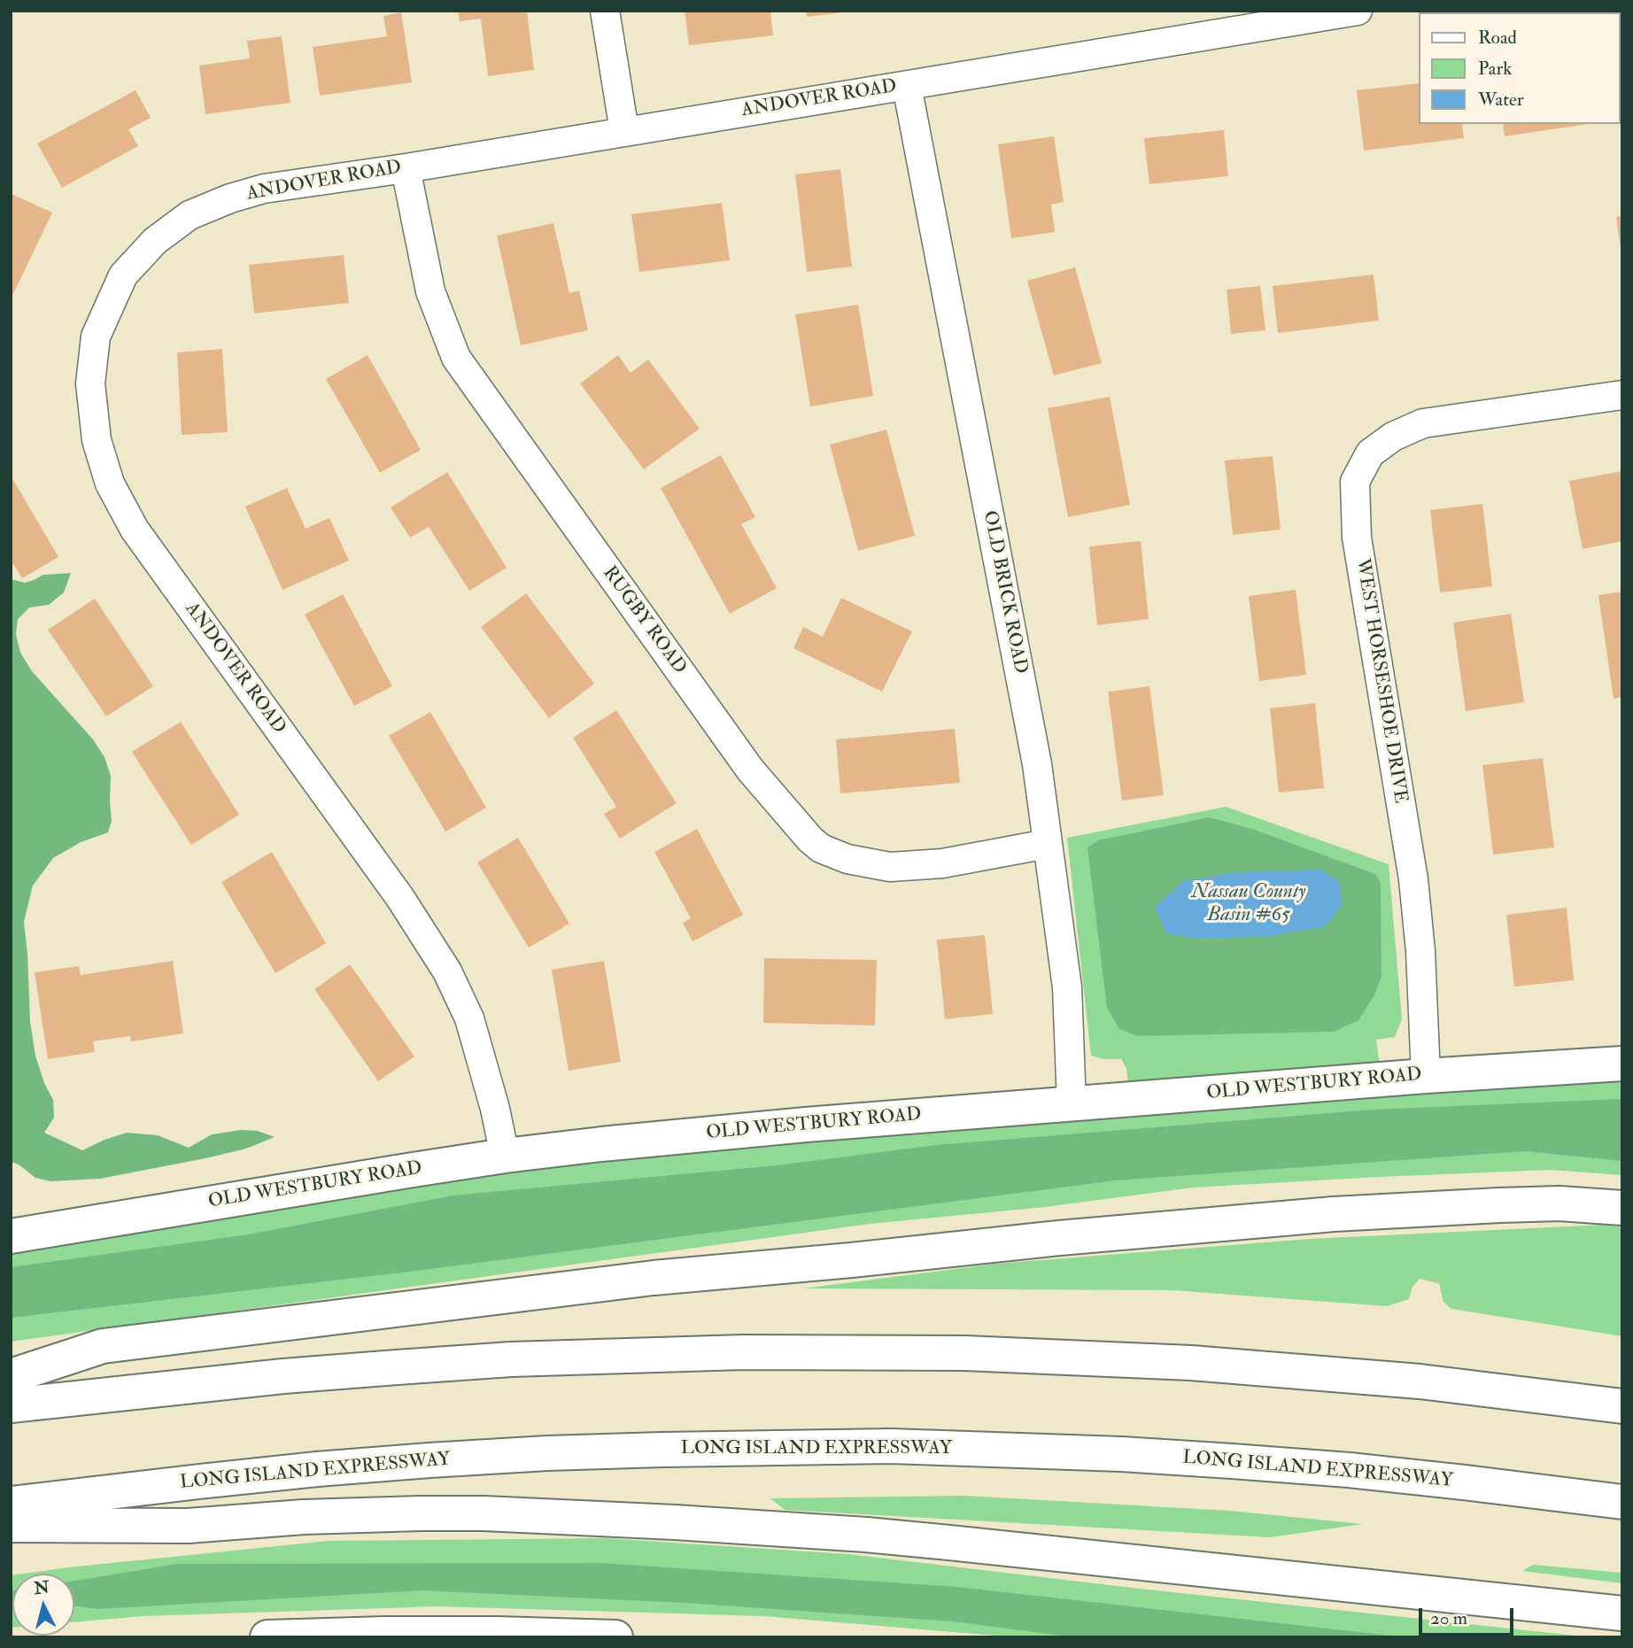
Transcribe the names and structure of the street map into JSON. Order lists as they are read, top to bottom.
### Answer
{
  "streets": {
    "main road": ["OLD WESTBURY ROAD", "LONG ISLAND EXPRESSWAY"],
    "street": [
      "ANDOVER ROAD",
      "OLD BRICK ROAD",
      "RUGBY ROAD",
      "WEST HORSESHOE DRIVE"
    ]
  },
  "crossings": [
    ["ANDOVER ROAD", "OLD BRICK ROAD"],
    ["ANDOVER ROAD", "RUGBY ROAD"],
    ["ANDOVER ROAD", "OLD WESTBURY ROAD"],
    ["OLD BRICK ROAD", "RUGBY ROAD"],
    ["OLD BRICK ROAD", "OLD WESTBURY ROAD"],
    ["WEST HORSESHOE DRIVE", "OLD WESTBURY ROAD"]
  ],
  "water": ["Nassau County Basin #65"],
  "legend": ["Road", "Park", "Water"],
  "scale_bar": "20 m",
  "north": "top"
}
